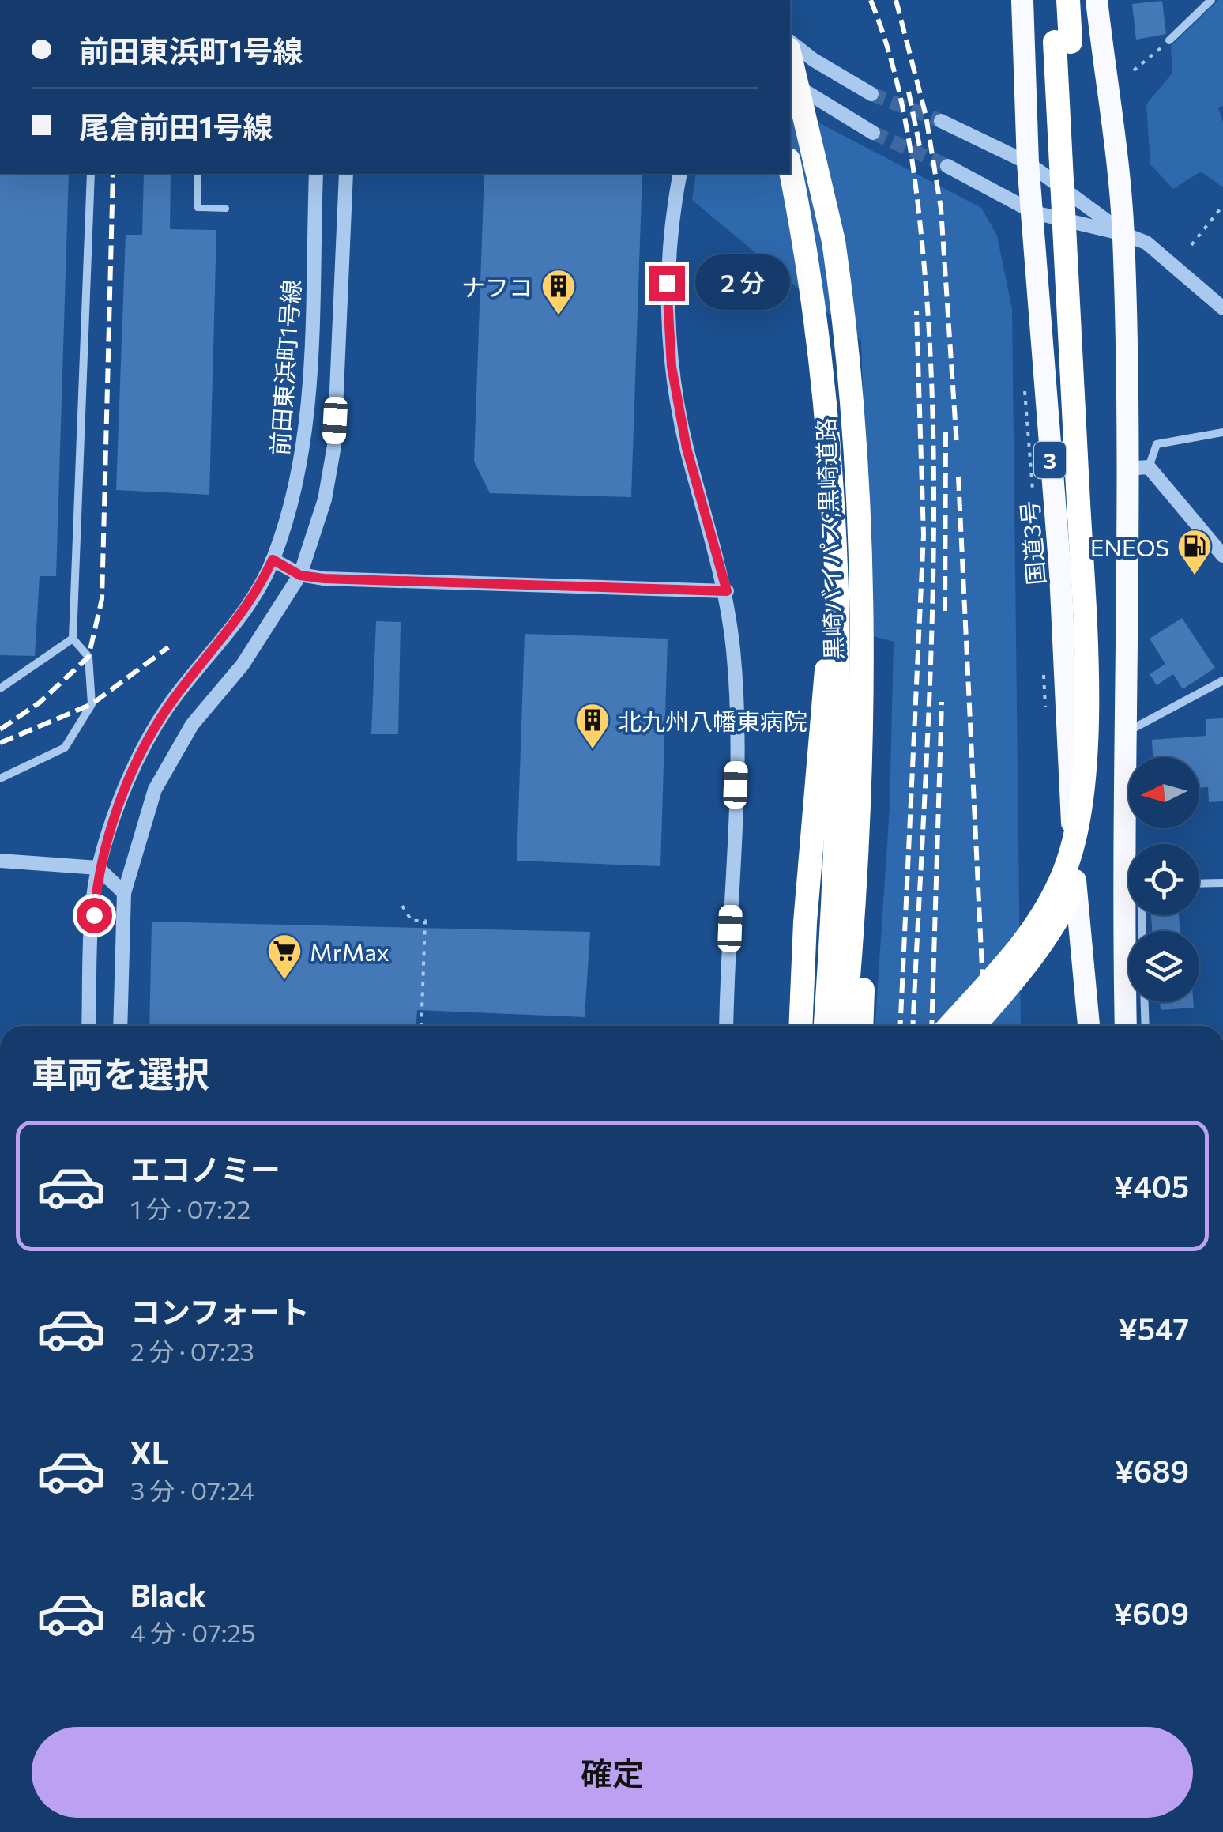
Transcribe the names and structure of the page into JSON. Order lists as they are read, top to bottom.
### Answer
{
  "streets": {
    "highway": ["3", "黒崎バイパス;黒崎道路", "国道3号"],
    "street": ["前田東浜町1号線"]
  },
  "places": {
    "building": ["ナフコ", "北九州八幡東病院"],
    "fuel station": ["ENEOS"],
    "supermarket": ["MrMax"]
  },
  "north": "left",
  "page": {
    "banner": ["前田東浜町1号線", "尾倉前田1号線"],
    "bubble": "2 分",
    "heading": "車両を選択",
    "list": [
      {
        "name": "エコノミー",
        "note": "1 分 · 07:22",
        "value": "¥405"
      },
      {
        "name": "コンフォート",
        "note": "2 分 · 07:23",
        "value": "¥547"
      },
      {
        "name": "XL",
        "note": "3 分 · 07:24",
        "value": "¥689"
      },
      {
        "name": "Black",
        "note": "4 分 · 07:25",
        "value": "¥609"
      }
    ],
    "buttons": "確定"
  }
}
